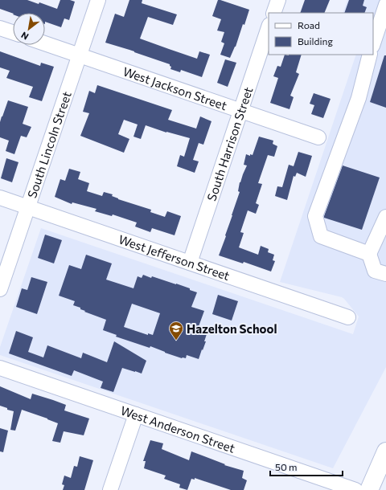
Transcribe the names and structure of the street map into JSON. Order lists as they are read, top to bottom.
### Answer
{
  "streets": {
    "street": [
      "West Jackson Street",
      "South Harrison Street",
      "South Lincoln Street",
      "West Jefferson Street",
      "West Anderson Street"
    ]
  },
  "crossings": [
    ["West Jackson Street", "South Harrison Street"],
    ["West Jackson Street", "South Lincoln Street"],
    ["South Harrison Street", "West Jefferson Street"],
    ["South Lincoln Street", "West Jefferson Street"]
  ],
  "places": {
    "school or university": ["Hazelton School"]
  },
  "legend": ["Road", "Building"],
  "scale_bar": "50 m",
  "north": "bottom left"
}
